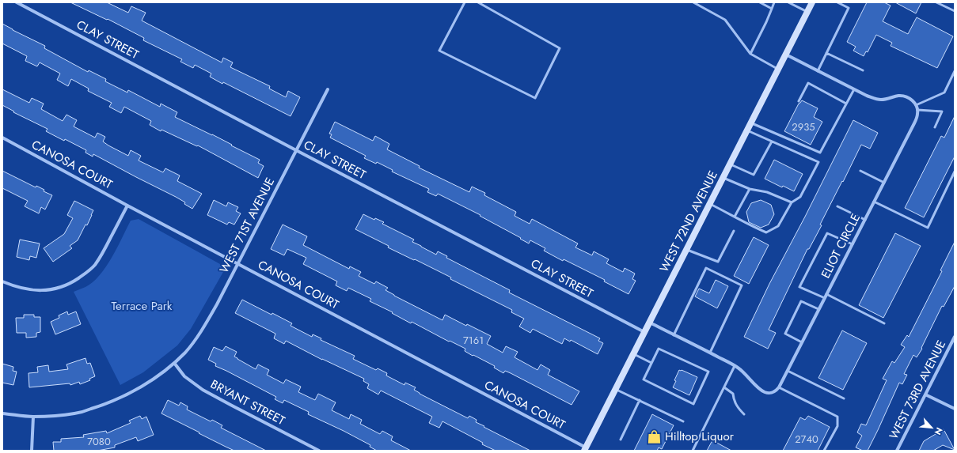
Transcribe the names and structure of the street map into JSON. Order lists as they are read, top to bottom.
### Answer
{
  "streets": {
    "main road": ["WEST 72ND AVENUE"],
    "street": [
      "CLAY STREET",
      "CANOSA COURT",
      "WEST 71ST AVENUE",
      "ELIOT CIRCLE",
      "WEST 73RD AVENUE",
      "BRYANT STREET"
    ]
  },
  "crossings": [
    ["CLAY STREET", "WEST 72ND AVENUE"],
    ["CLAY STREET", "WEST 71ST AVENUE"],
    ["CANOSA COURT", "WEST 72ND AVENUE"],
    ["CANOSA COURT", "WEST 71ST AVENUE"],
    ["WEST 71ST AVENUE", "BRYANT STREET"]
  ],
  "parks": ["Terrace Park"],
  "places": {
    "shop": ["Hilltop Liquor"]
  },
  "house_numbers": [
    "2935",
    "7161",
    "2740",
    "7080"
  ],
  "north": "bottom right"
}
